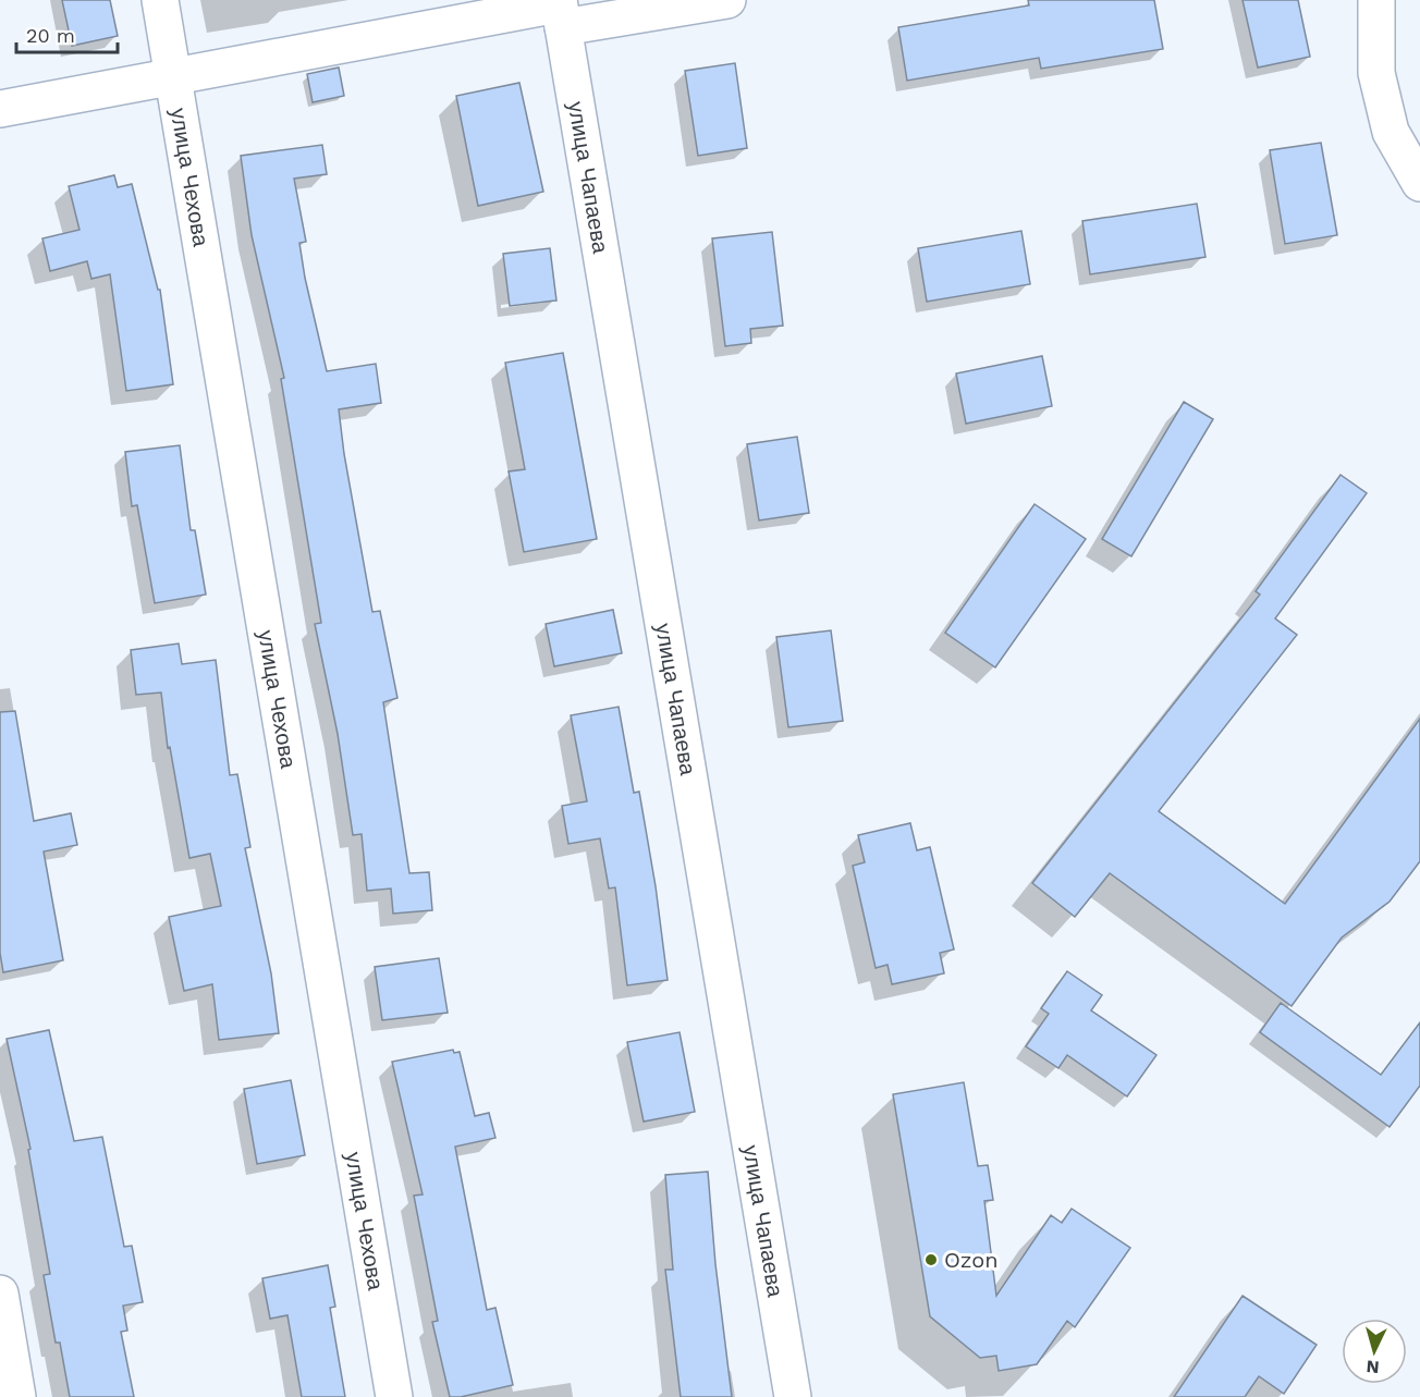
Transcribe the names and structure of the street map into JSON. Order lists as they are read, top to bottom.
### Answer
{
  "streets": {
    "street": ["улица Чехова", "улица Чапаева"]
  },
  "places": ["Ozon"],
  "scale_bar": "20 m",
  "north": "bottom"
}
